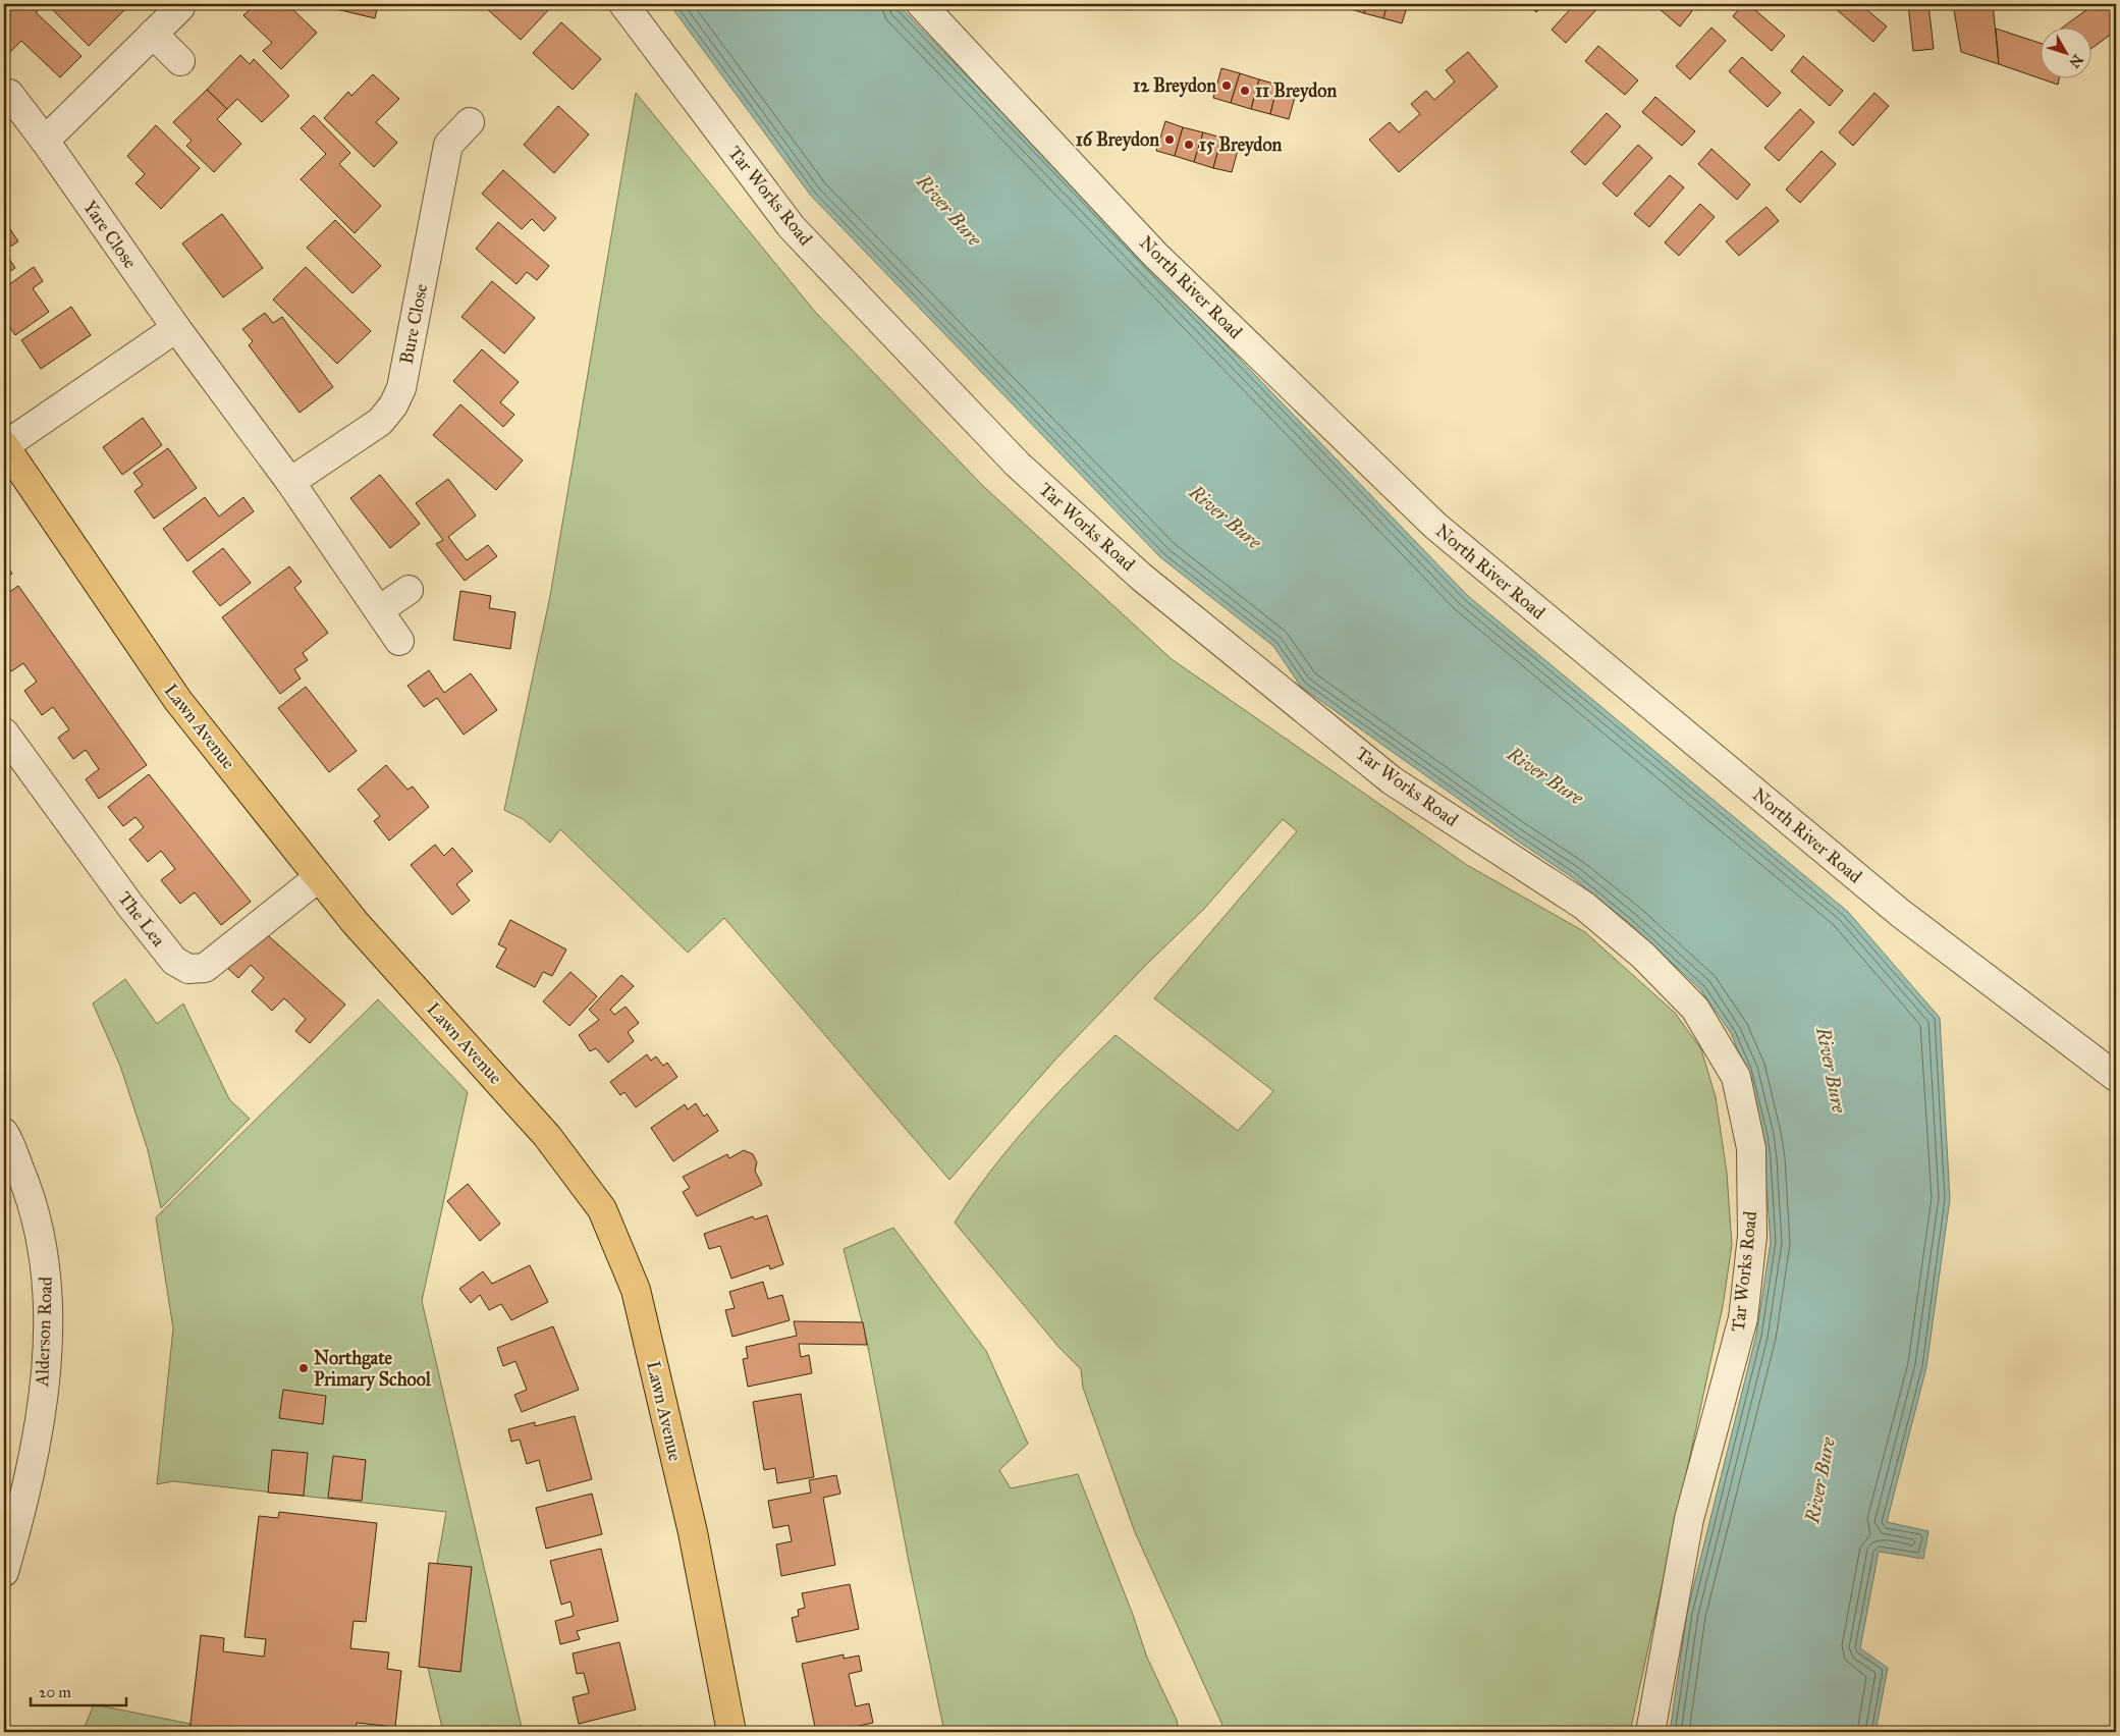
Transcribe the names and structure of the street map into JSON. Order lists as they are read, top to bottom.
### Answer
{
  "streets": {
    "main road": ["Lawn Avenue"],
    "street": [
      "Tar Works Road",
      "Yare Close",
      "North River Road",
      "Bure Close",
      "The Lea",
      "Alderson Road"
    ]
  },
  "crossings": [
    ["Lawn Avenue", "The Lea"]
  ],
  "water": ["River Bure"],
  "places": [
    "12 Breydon",
    "11 Breydon",
    "16 Breydon",
    "15 Breydon",
    "Northgate Primary School"
  ],
  "scale_bar": "20 m",
  "north": "bottom right"
}
